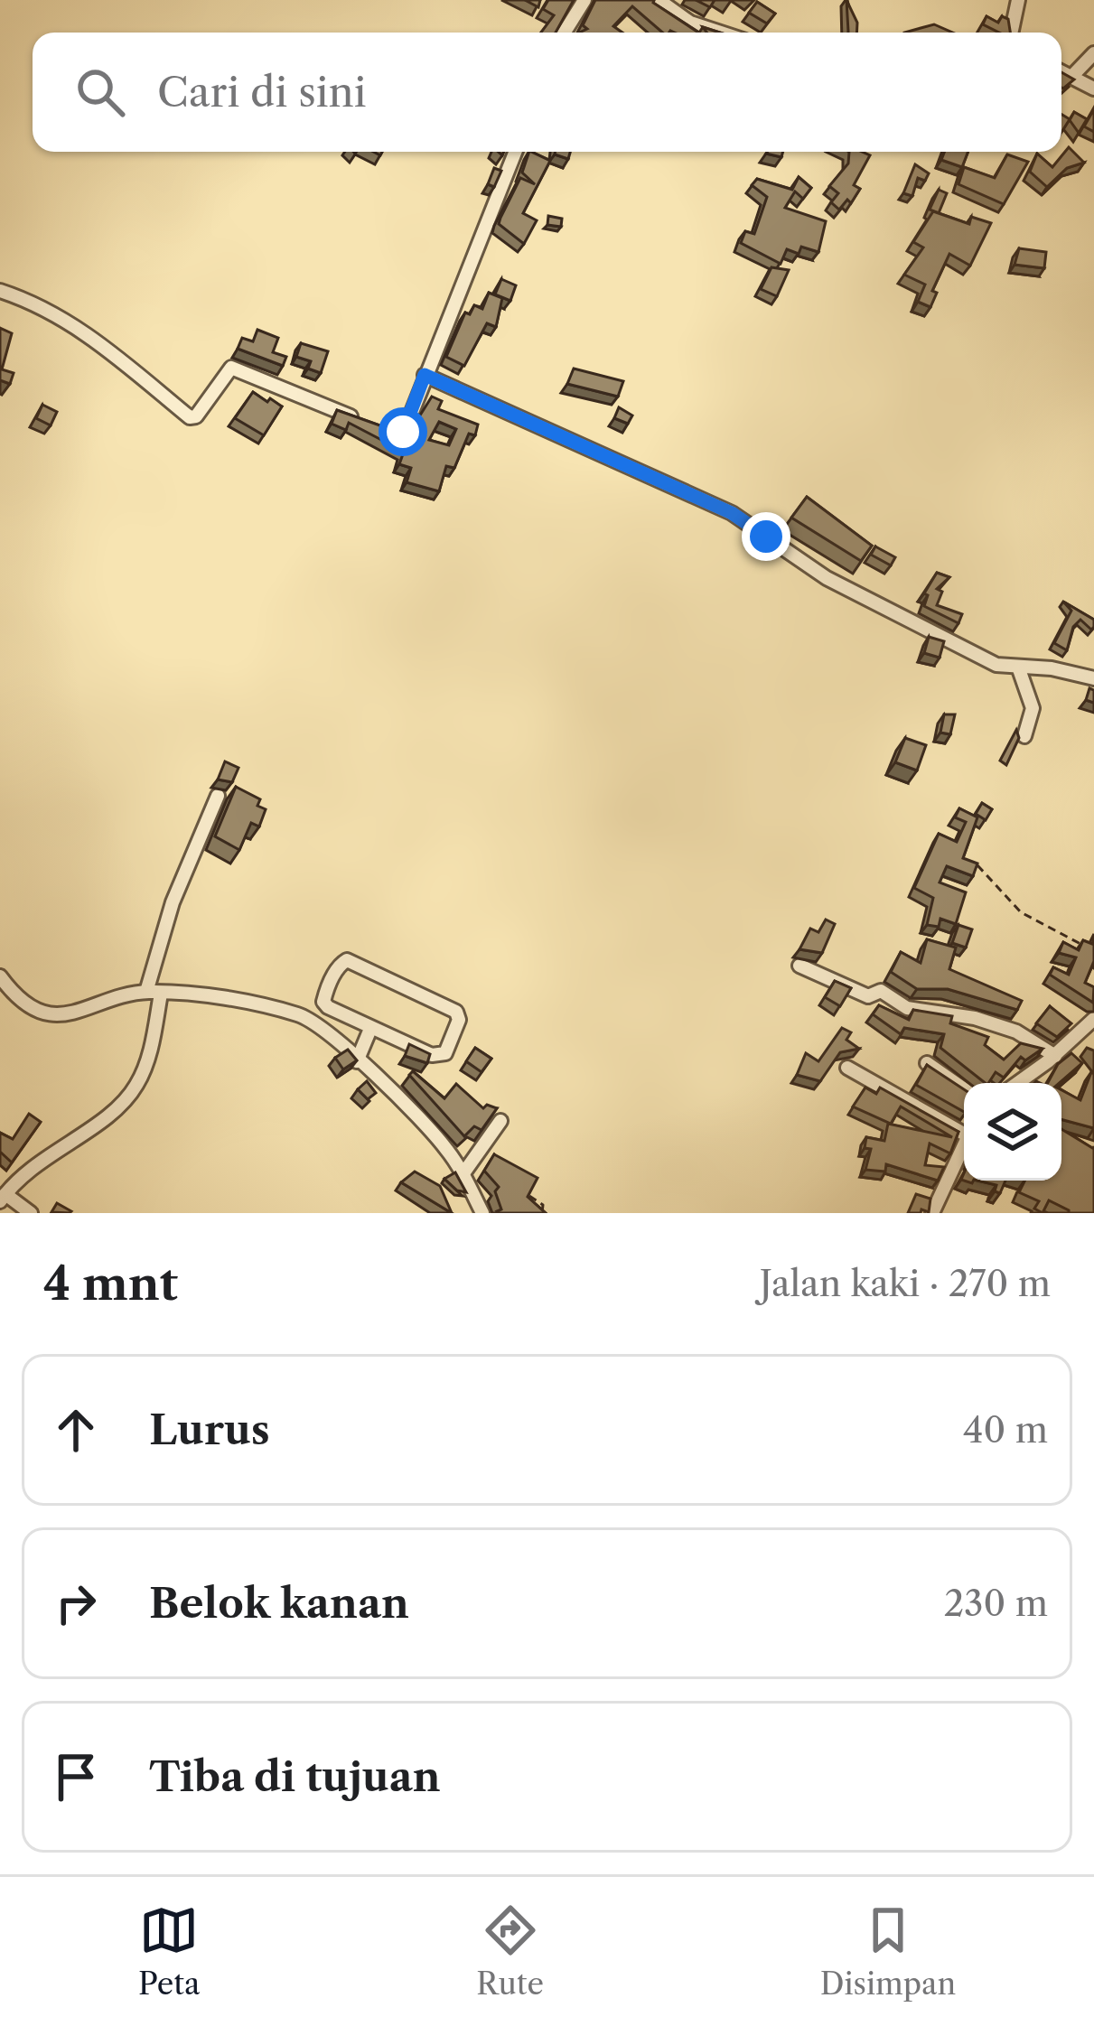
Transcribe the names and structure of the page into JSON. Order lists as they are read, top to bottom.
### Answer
{
  "page": {
    "search": "Cari di sini",
    "heading": ["4 mnt", "Jalan kaki · 270 m"],
    "list": [
      ["Lurus", "40 m"],
      ["Belok kanan", "230 m"],
      "Tiba di tujuan"
    ],
    "nav": ["Peta", "Rute", "Disimpan"]
  }
}
